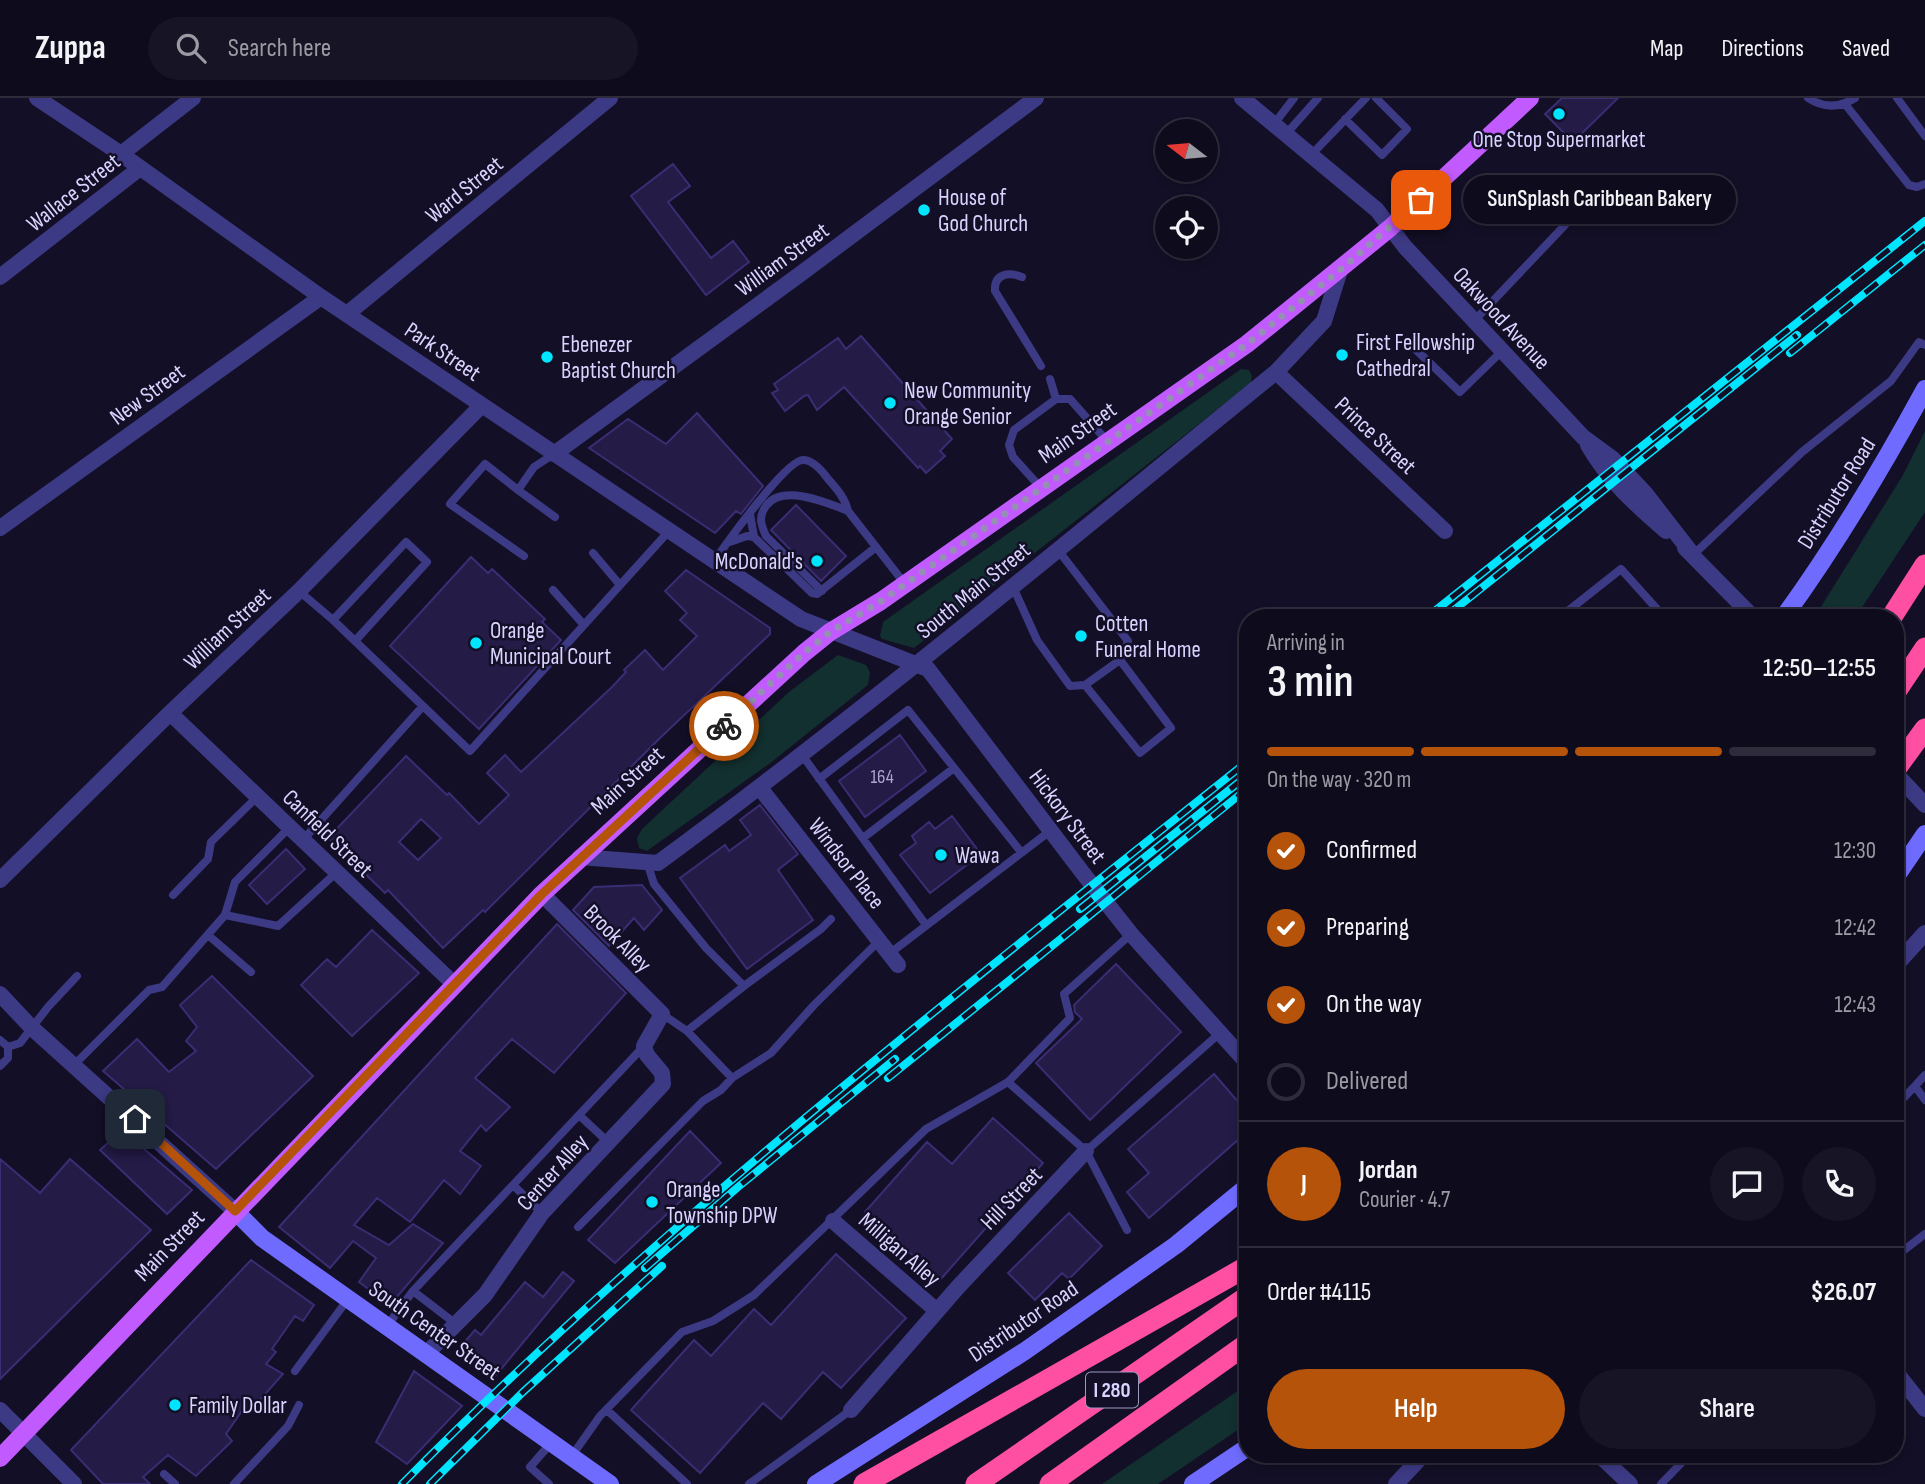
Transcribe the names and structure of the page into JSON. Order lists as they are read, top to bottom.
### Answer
{
  "streets": {
    "highway": ["I 280"],
    "main road": ["Main Street", "Distributor Road", "South Center Street"],
    "street": [
      "Ward Street",
      "Wallace Street",
      "William Street",
      "Oakwood Avenue",
      "Park Street",
      "New Street",
      "Prince Street",
      "South Main Street",
      "Hickory Street",
      "Canfield Street",
      "Windsor Place",
      "Brook Alley",
      "Center Alley",
      "Hill Street",
      "Milligan Alley"
    ]
  },
  "crossings": [
    ["Ward Street", "Park Street"],
    ["Wallace Street", "Park Street"],
    ["William Street", "Park Street"],
    ["William Street", "Canfield Street"],
    ["Oakwood Avenue", "Main Street"],
    ["Park Street", "New Street"],
    ["Park Street", "Main Street"],
    ["Park Street", "Hickory Street"],
    ["Main Street", "South Main Street"],
    ["Main Street", "Hickory Street"],
    ["Main Street", "Canfield Street"],
    ["Main Street", "Brook Alley"],
    ["Main Street", "South Center Street"],
    ["Prince Street", "South Main Street"],
    ["South Main Street", "Hickory Street"],
    ["South Main Street", "Windsor Place"],
    ["Hickory Street", "Hill Street"],
    ["Center Alley", "South Center Street"],
    ["Hill Street", "Milligan Alley"]
  ],
  "places": [
    "One Stop Supermarket",
    "SunSplash Caribbean Bakery",
    "House of God Church",
    "First Fellowship Cathedral",
    "Ebenezer Baptist Church",
    "New Community Orange Senior",
    "McDonald's",
    "Cotten Funeral Home",
    "Orange Municipal Court",
    "Wawa",
    "Orange Township DPW",
    "Family Dollar"
  ],
  "house_numbers": ["164"],
  "north": "left",
  "page": {
    "header": "Zuppa",
    "search": "Search here",
    "nav": ["Map", "Directions", "Saved"],
    "bubble": "SunSplash Caribbean Bakery",
    "heading": ["3 min", "Arriving in", "12:50–12:55"],
    "panel": [
      "Jordan",
      "Courier · 4.7",
      "Order #4115",
      "$26.07"
    ],
    "bar": "On the way · 320 m",
    "list": [
      ["Confirmed", "12:30"],
      ["Preparing", "12:42"],
      ["On the way", "12:43"],
      "Delivered"
    ],
    "round": "J",
    "buttons": ["Help", "Share"]
  }
}
